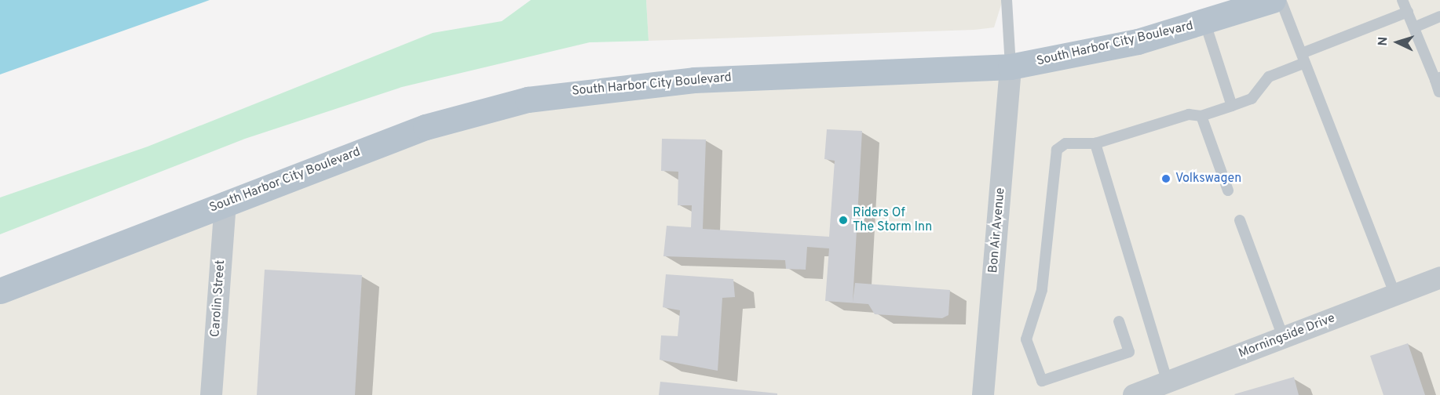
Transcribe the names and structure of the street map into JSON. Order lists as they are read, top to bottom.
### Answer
{
  "streets": {
    "main road": ["South Harbor City Boulevard"],
    "street": ["Bon Air Avenue", "Carolin Street", "Morningside Drive"]
  },
  "crossings": [
    ["South Harbor City Boulevard", "Bon Air Avenue"],
    ["South Harbor City Boulevard", "Carolin Street"]
  ],
  "places": ["Volkswagen", "Riders Of The Storm Inn"],
  "north": "left"
}
